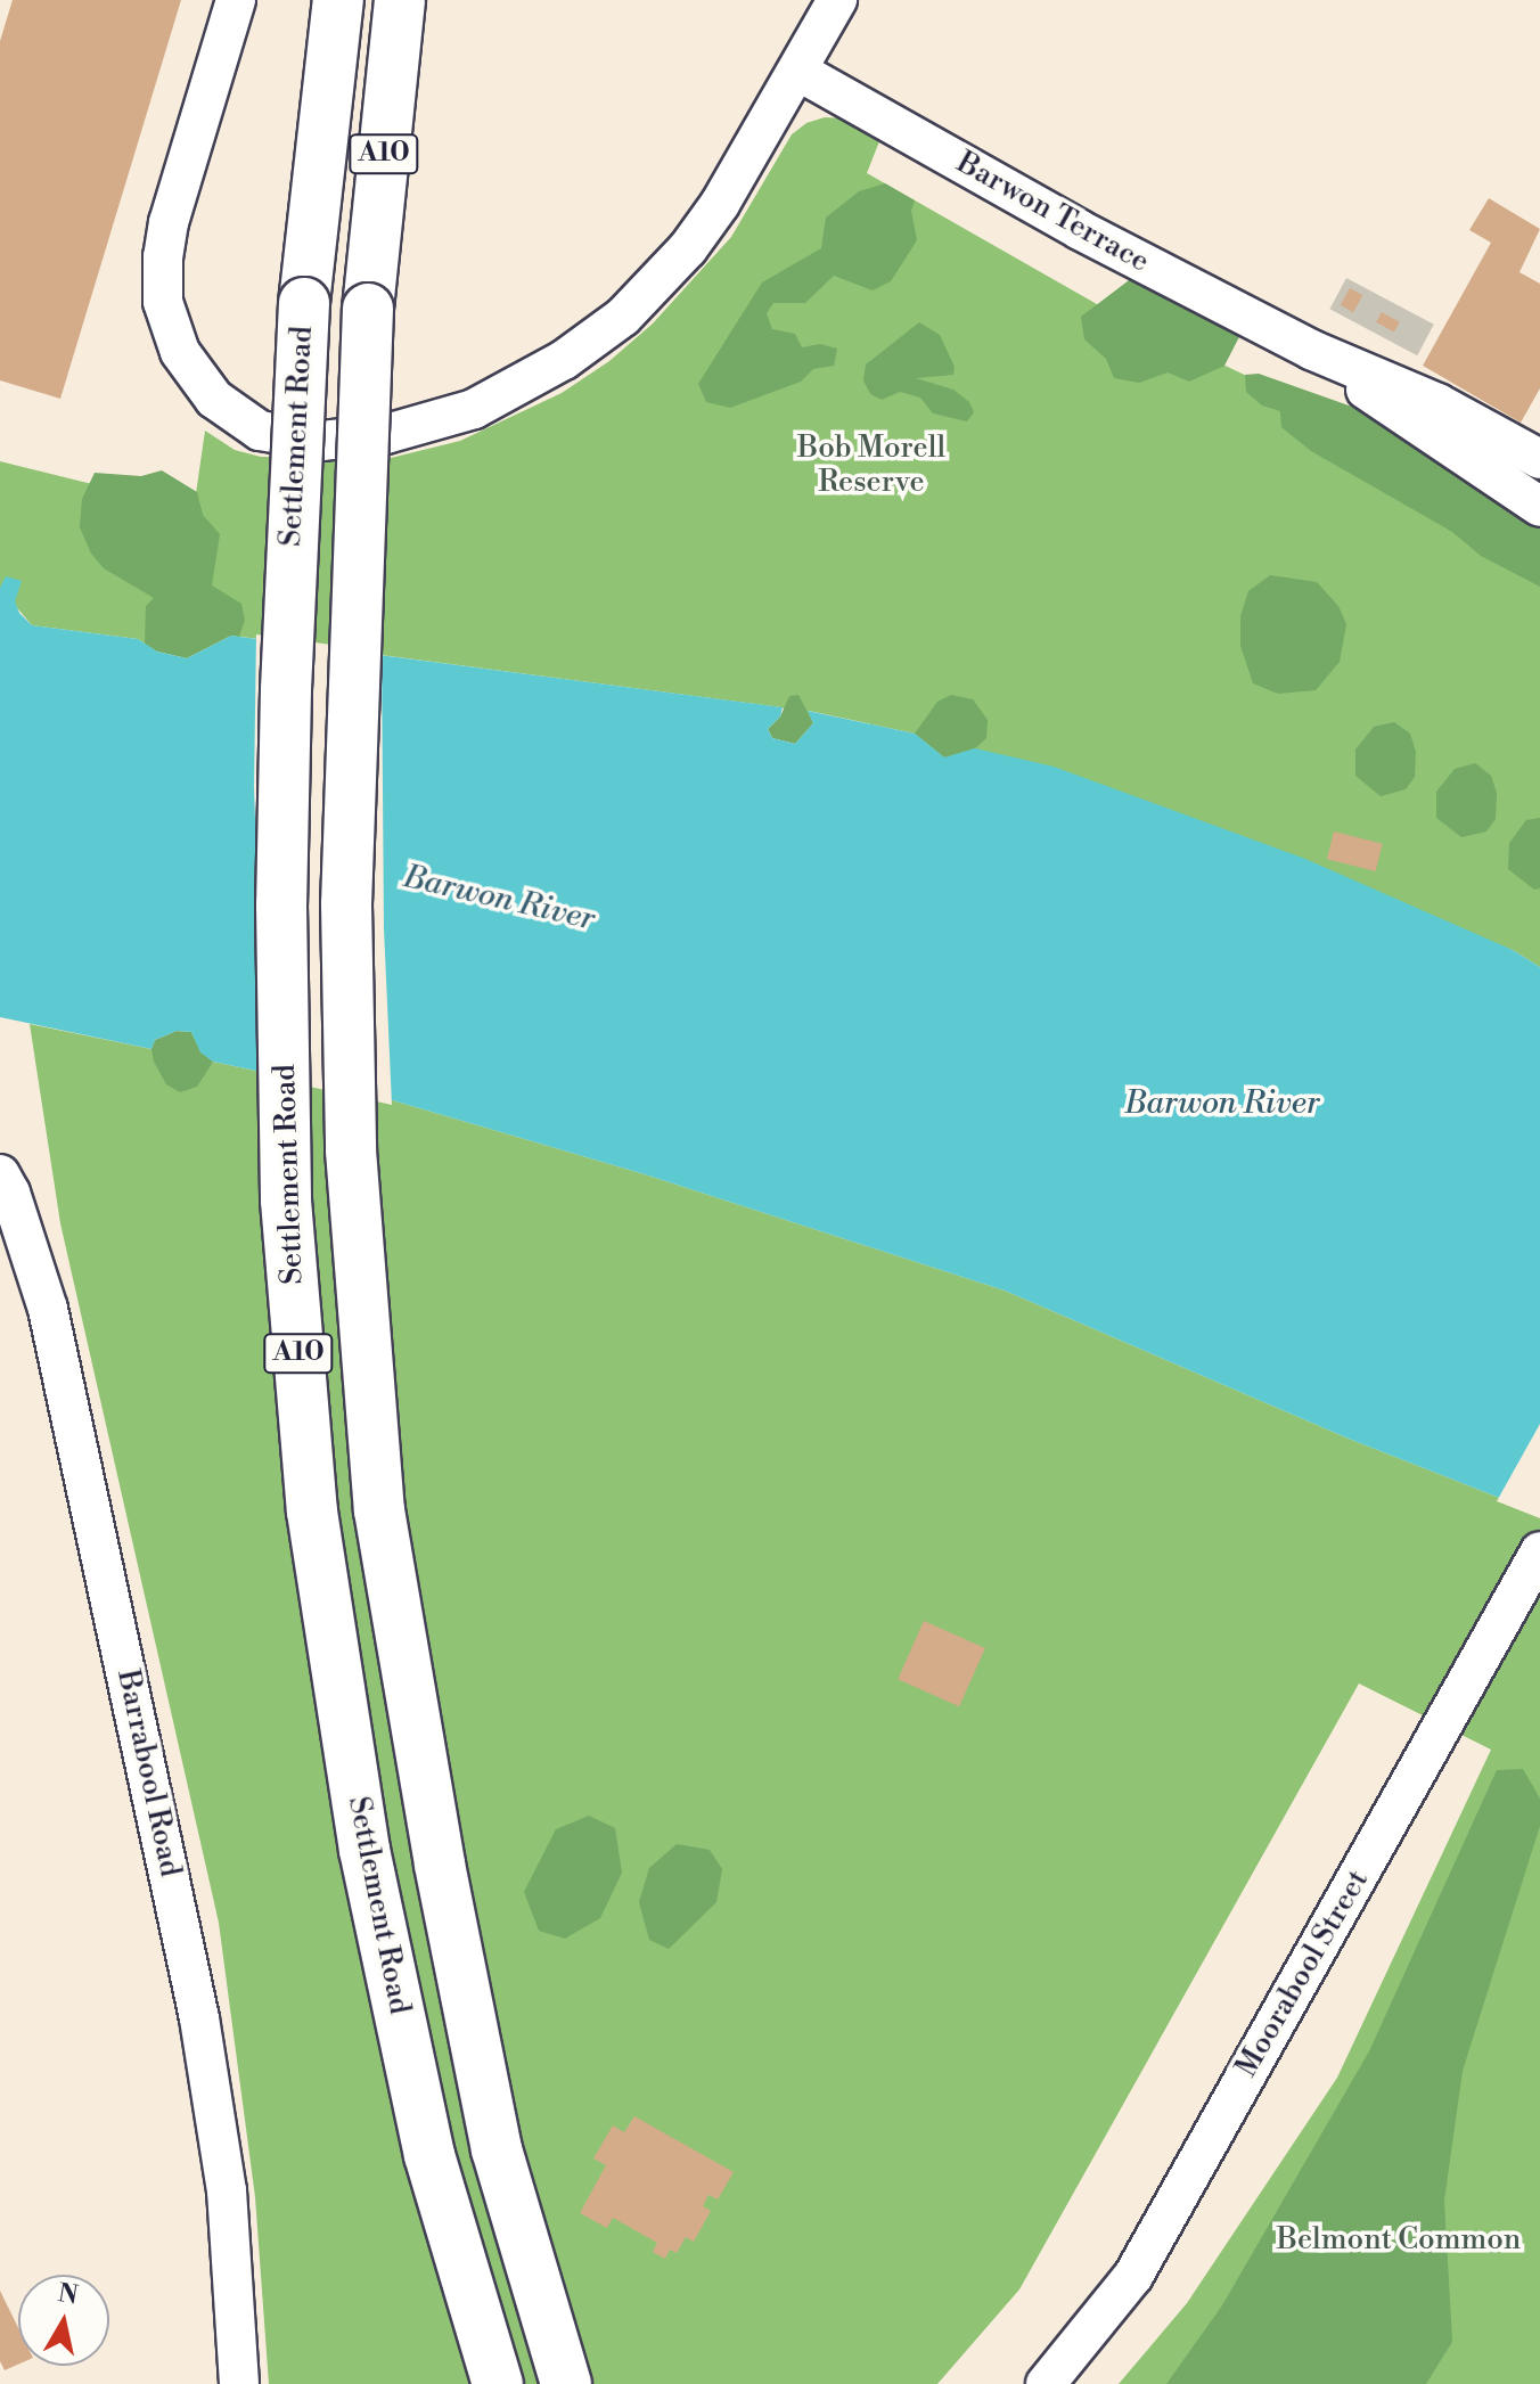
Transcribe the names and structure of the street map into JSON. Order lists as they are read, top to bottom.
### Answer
{
  "streets": {
    "highway": ["A10", "Settlement Road"],
    "street": ["Barwon Terrace", "Barrabool Road", "Moorabool Street"]
  },
  "water": ["Barwon River"],
  "parks": ["Bob Morell Reserve", "Belmont Common"],
  "north": "top"
}
